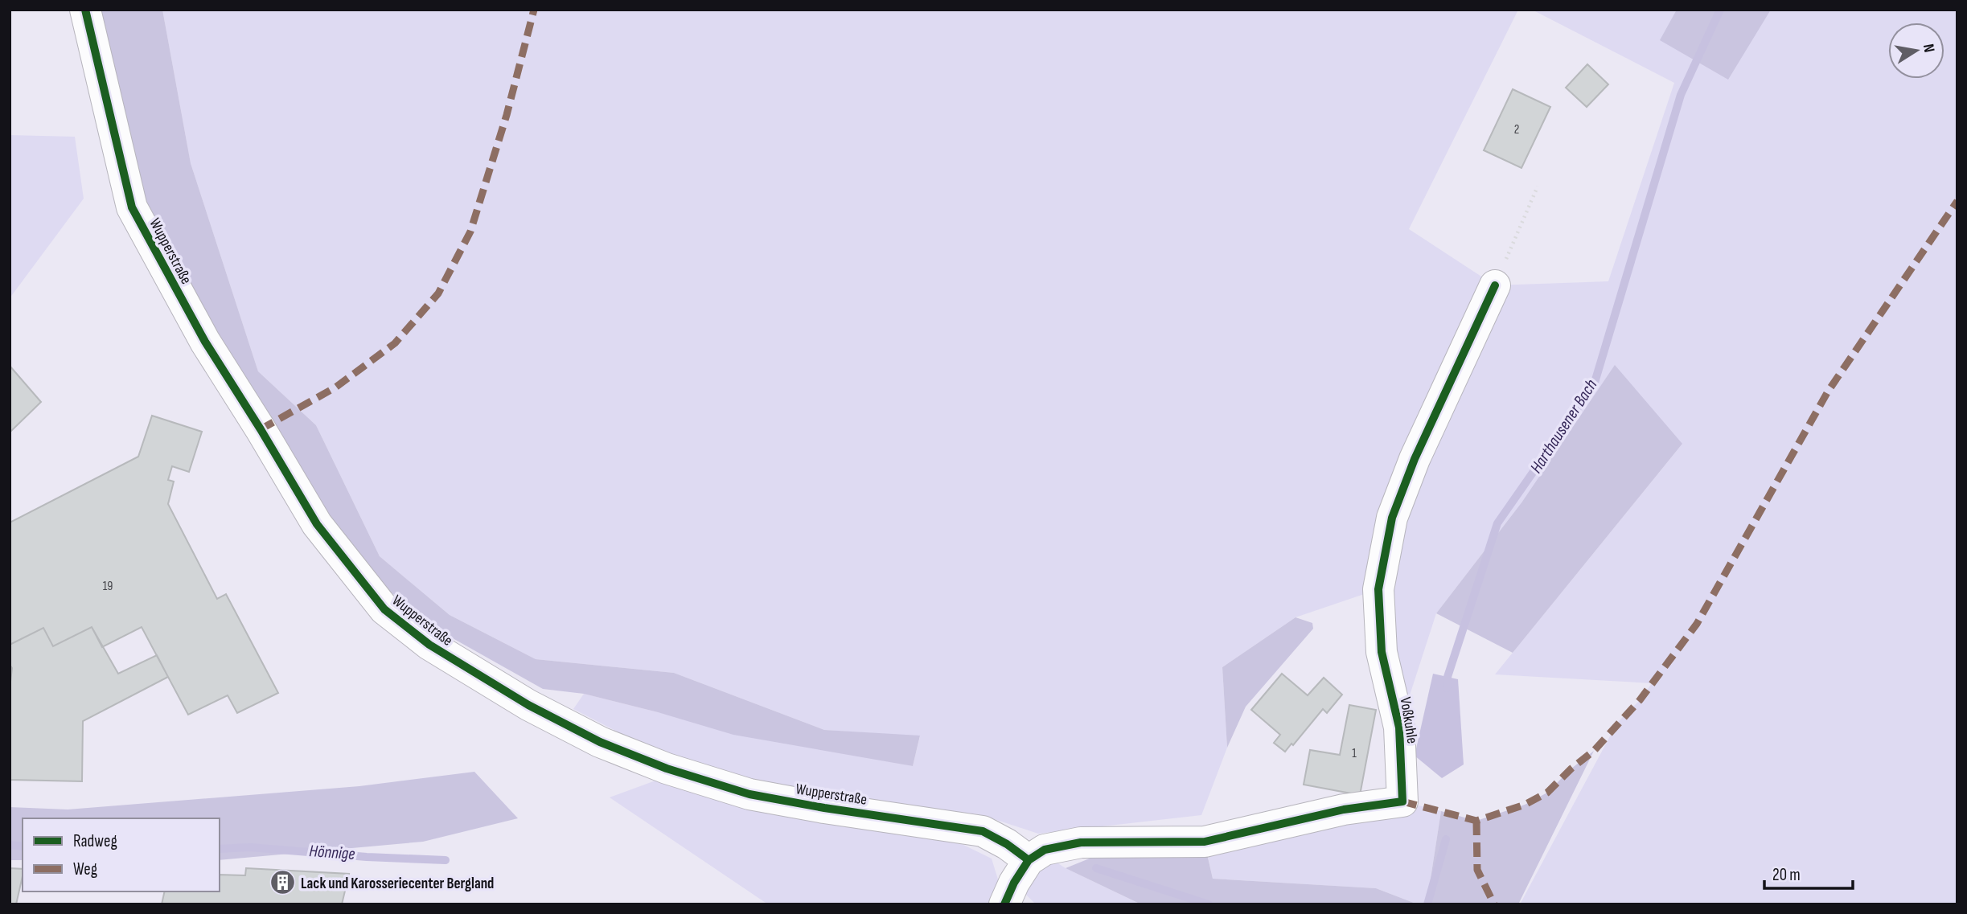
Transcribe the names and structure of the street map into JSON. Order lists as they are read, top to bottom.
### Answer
{
  "streets": {
    "street": ["Wupperstraße", "Voßkuhle"]
  },
  "crossings": [
    ["Wupperstraße", "Voßkuhle"]
  ],
  "water": ["Harthausener Bach", "Hönnige"],
  "places": {
    "building": ["Lack und Karosseriecenter Bergland"]
  },
  "house_numbers": ["2", "19", "1"],
  "legend": ["Radweg", "Weg"],
  "scale_bar": "20 m",
  "north": "right"
}
